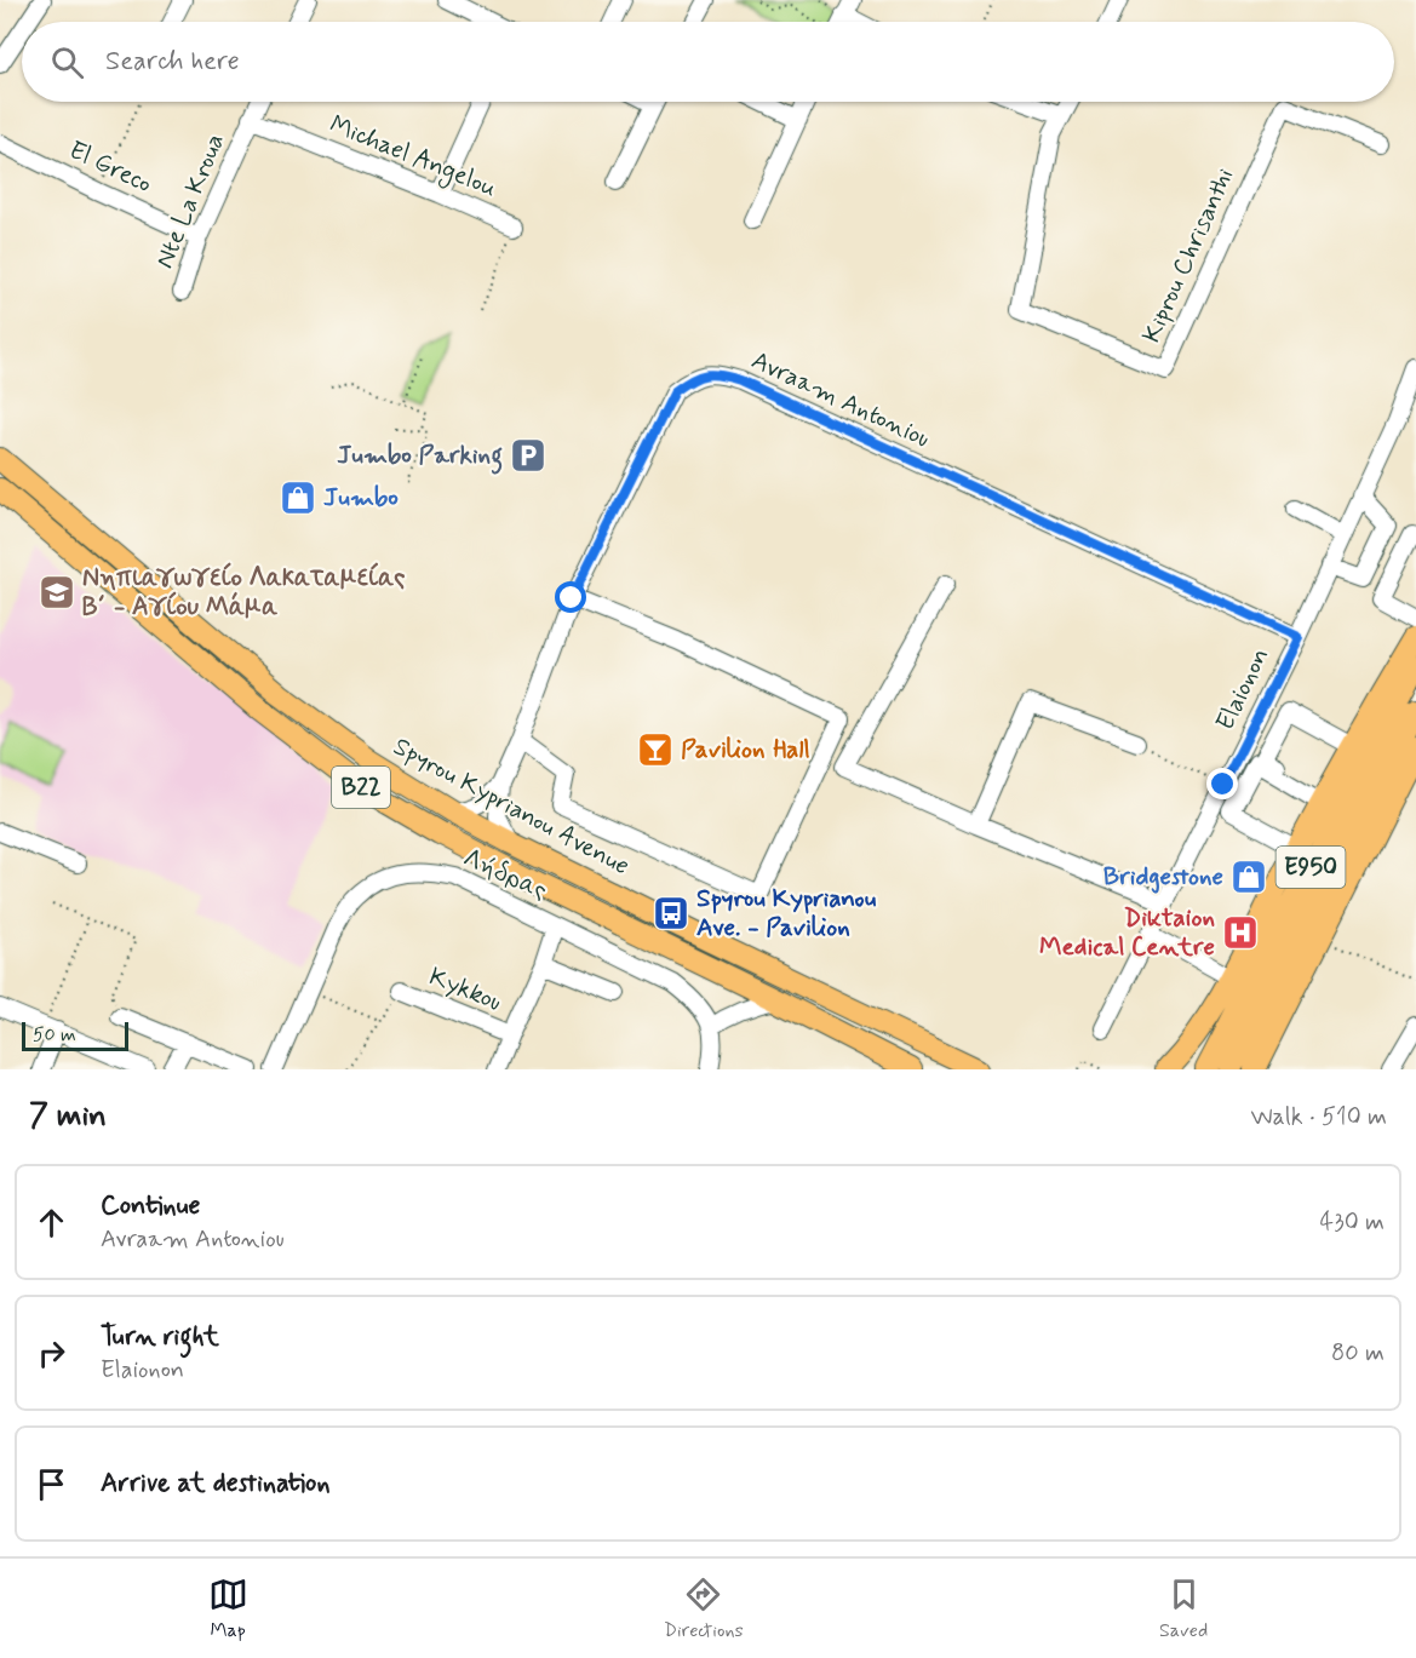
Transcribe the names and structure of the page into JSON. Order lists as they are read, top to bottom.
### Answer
{
  "streets": {
    "main road": ["B22", "Spyrou Kyprianou Avenue", "E950"],
    "street": [
      "Michael Angelou",
      "El Greco",
      "Nte La Kroua",
      "Kiprou Chrisanthi",
      "Avraam Antoniou",
      "Elaionon",
      "Λήδρας",
      "Kykkou"
    ]
  },
  "crossings": [
    ["Michael Angelou", "Nte La Kroua"],
    ["El Greco", "Nte La Kroua"],
    ["Avraam Antoniou", "Elaionon"]
  ],
  "places": {
    "parking": ["Jumbo Parking"],
    "shop": ["Jumbo", "Bridgestone"],
    "school or university": ["Νηπιαγωγείο Λακαταμείας Β΄- Αγίου Μάμα"],
    "bar": ["Pavilion Hall"],
    "bus stop": ["Spyrou Kyprianou Ave. - Pavilion"],
    "hospital": ["Diktaion Medical Centre"]
  },
  "scale_bar": "50 m",
  "page": {
    "search": "Search here",
    "scale": "50 m",
    "heading": ["7 min", "Walk · 510 m"],
    "list": [
      ["Continue", "Avraam Antoniou", "430 m"],
      ["Turn right", "Elaionon", "80 m"],
      "Arrive at destination"
    ],
    "nav": ["Map", "Directions", "Saved"]
  }
}
